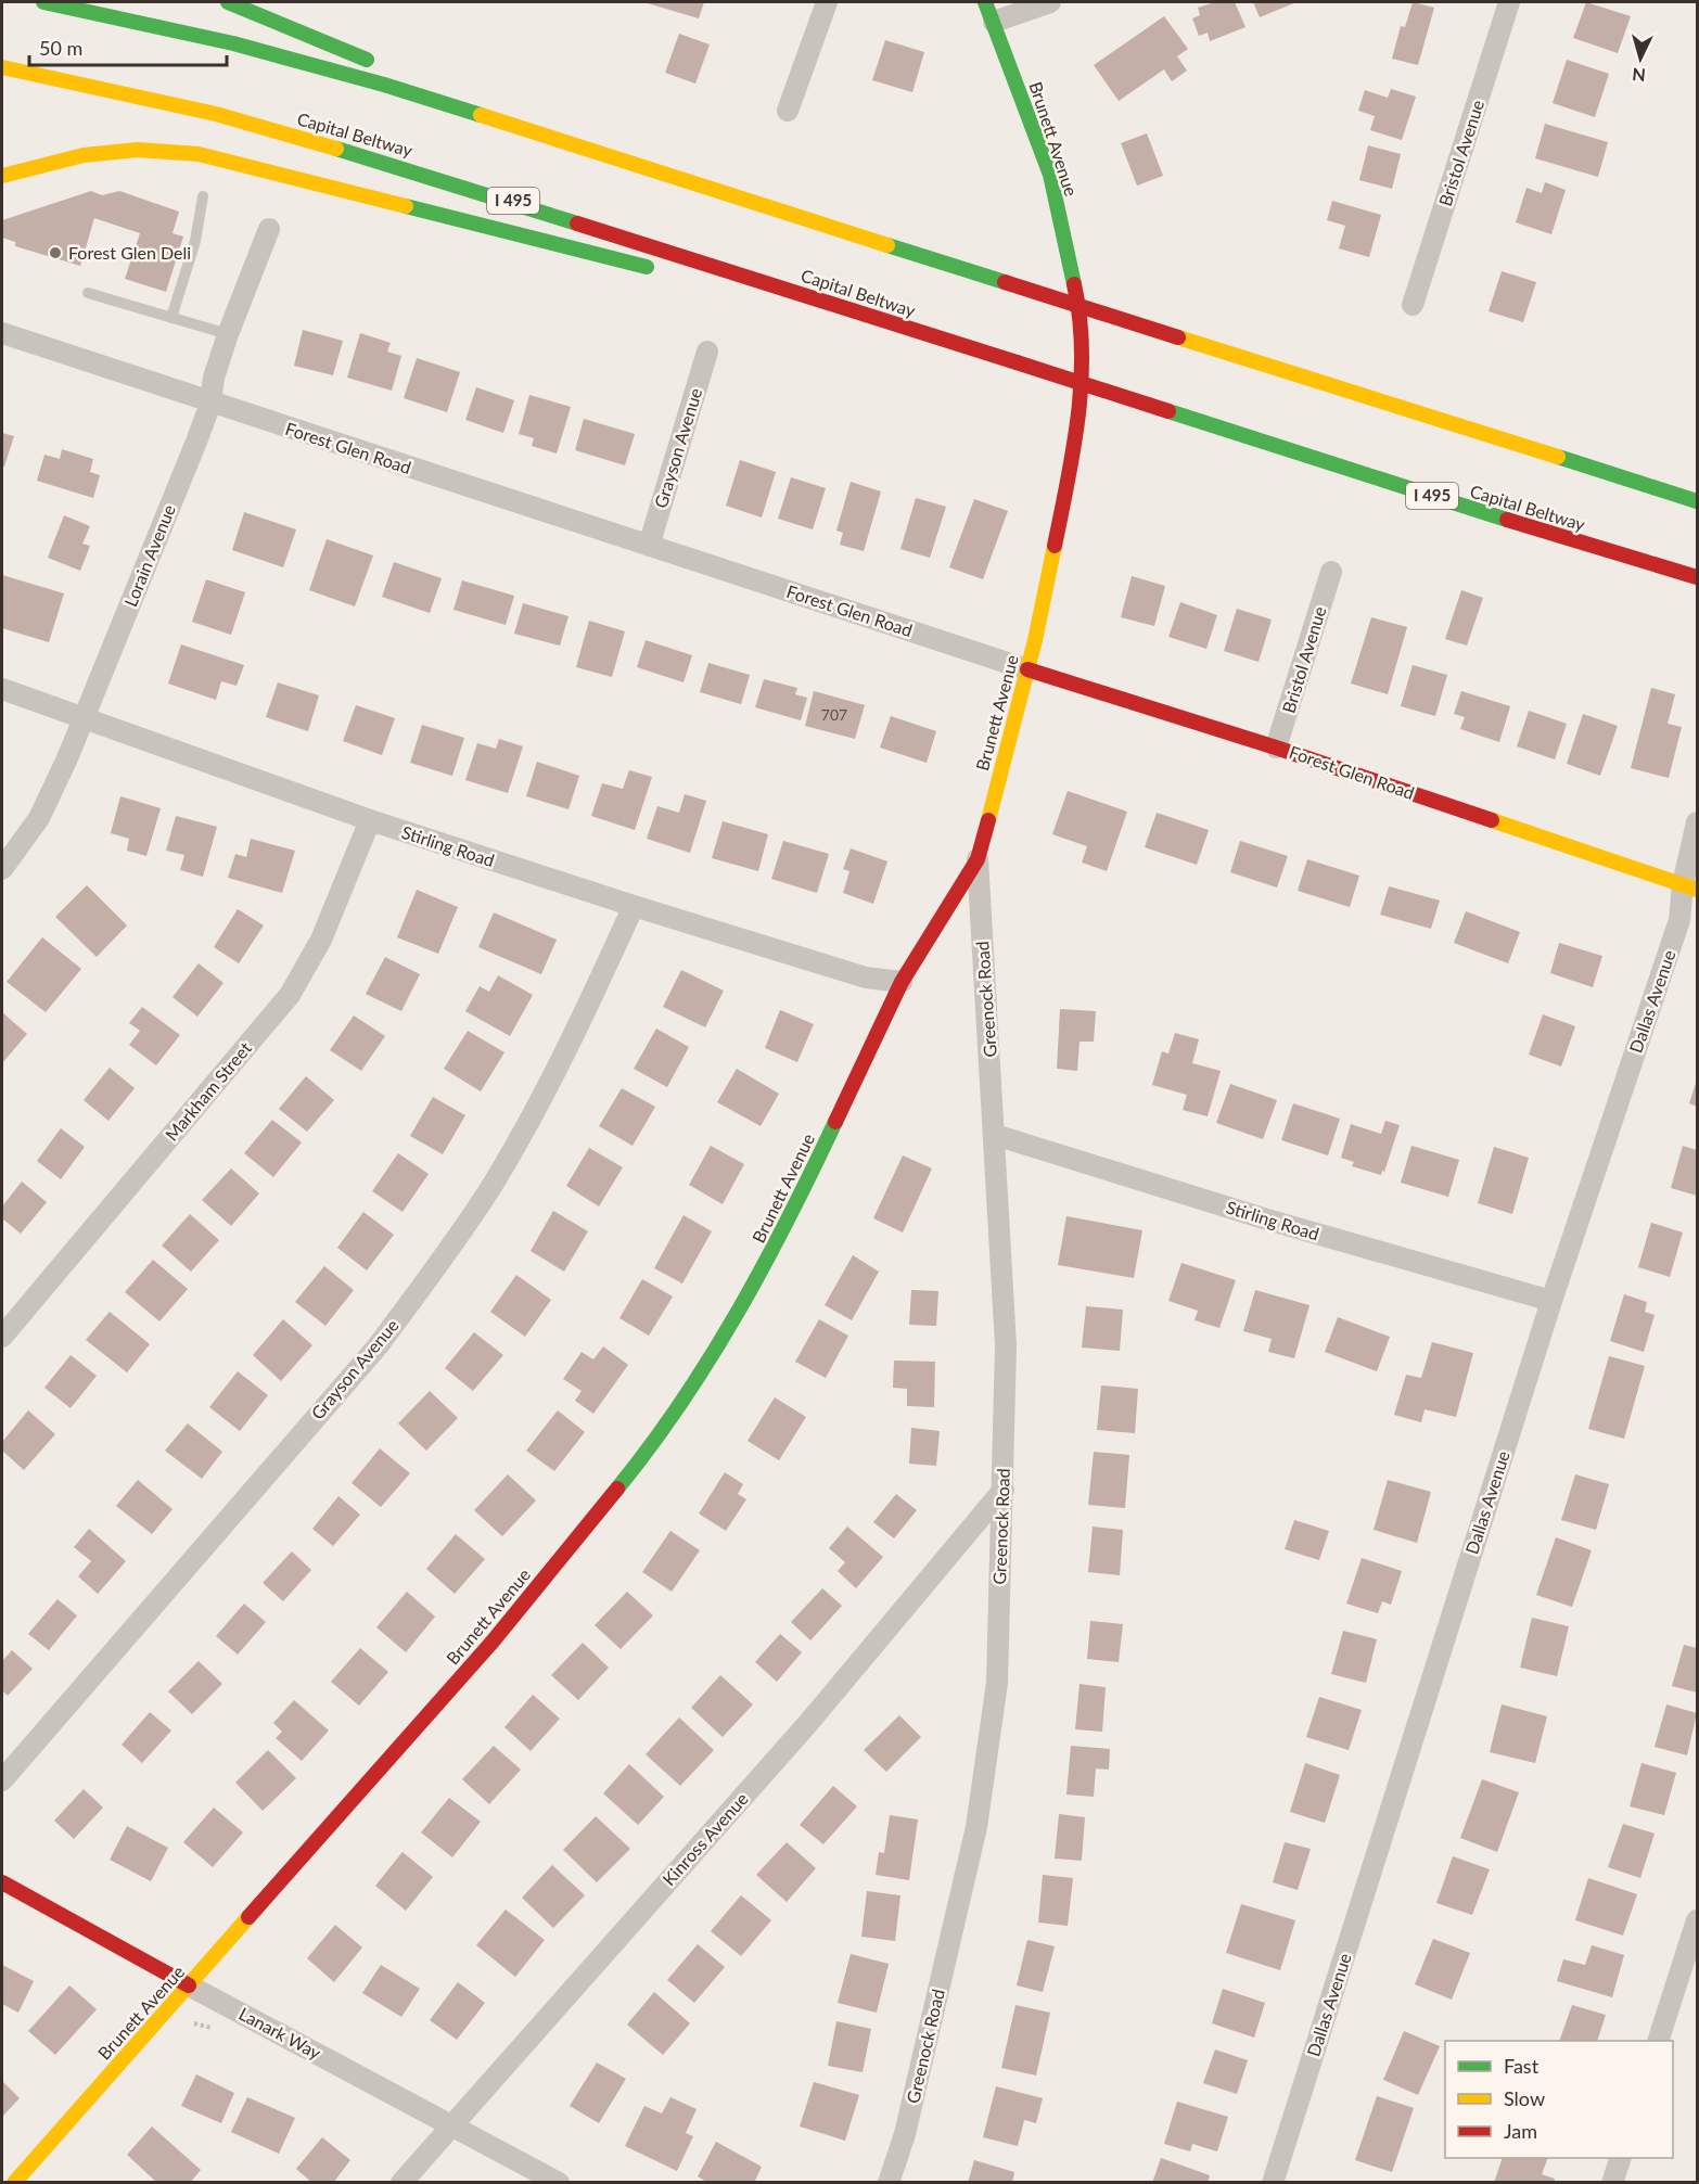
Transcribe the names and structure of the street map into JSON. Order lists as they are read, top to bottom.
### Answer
{
  "streets": {
    "main road": [
      "Capital Beltway",
      "Brunett Avenue",
      "I 495",
      "Forest Glen Road",
      "Lanark Way"
    ],
    "street": [
      "Bristol Avenue",
      "Grayson Avenue",
      "Lorain Avenue",
      "Stirling Road",
      "Greenock Road",
      "Dallas Avenue",
      "Markham Street",
      "Kinross Avenue"
    ]
  },
  "crossings": [
    ["Brunett Avenue", "Forest Glen Road"],
    ["Brunett Avenue", "Stirling Road"],
    ["Brunett Avenue", "Greenock Road"],
    ["Brunett Avenue", "Lanark Way"],
    ["Bristol Avenue", "Forest Glen Road"],
    ["Forest Glen Road", "Grayson Avenue"],
    ["Forest Glen Road", "Lorain Avenue"],
    ["Forest Glen Road", "Dallas Avenue"],
    ["Grayson Avenue", "Stirling Road"],
    ["Lorain Avenue", "Stirling Road"],
    ["Stirling Road", "Greenock Road"],
    ["Stirling Road", "Dallas Avenue"],
    ["Stirling Road", "Markham Street"],
    ["Greenock Road", "Kinross Avenue"],
    ["Kinross Avenue", "Lanark Way"]
  ],
  "places": ["Forest Glen Deli"],
  "house_numbers": ["707"],
  "legend": ["Fast", "Slow", "Jam"],
  "scale_bar": "50 m",
  "north": "bottom"
}
